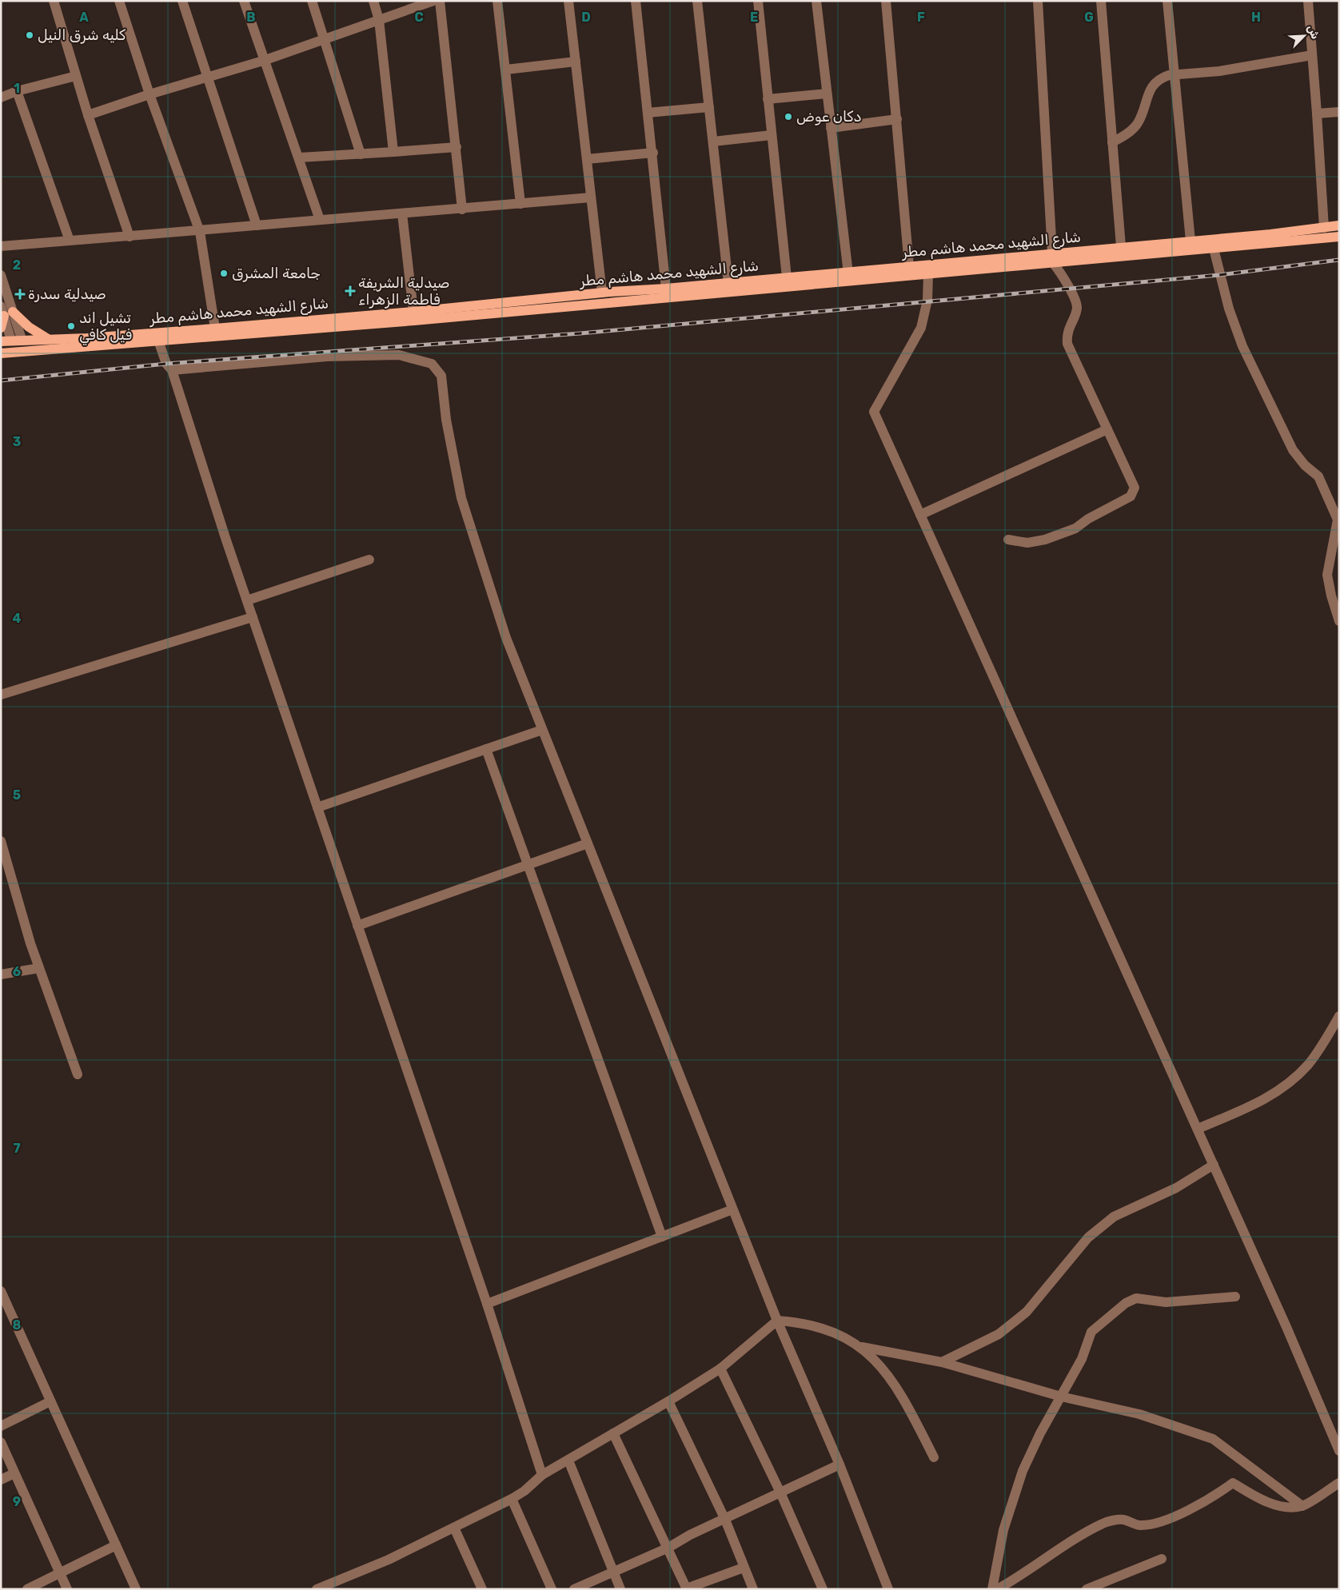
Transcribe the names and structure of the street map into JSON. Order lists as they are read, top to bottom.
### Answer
{
  "streets": {
    "main road": ["شارع الشهيد محمد هاشم مطر"]
  },
  "places": {
    "other": [
      "كليه شرق النيل",
      "دكان عوض",
      "جامعة المشرق",
      "تشيل اند فيل كافي"
    ],
    "health": ["صيدلية الشريفة فاطمة الزهراء", "صيدلية سدرة"]
  },
  "north": "top right",
  "grid": {
    "columns": [
      "A",
      "B",
      "C",
      "D",
      "E",
      "F",
      "G",
      "H"
    ],
    "rows": [
      "1",
      "2",
      "3",
      "4",
      "5",
      "6",
      "7",
      "8",
      "9"
    ]
  }
}
